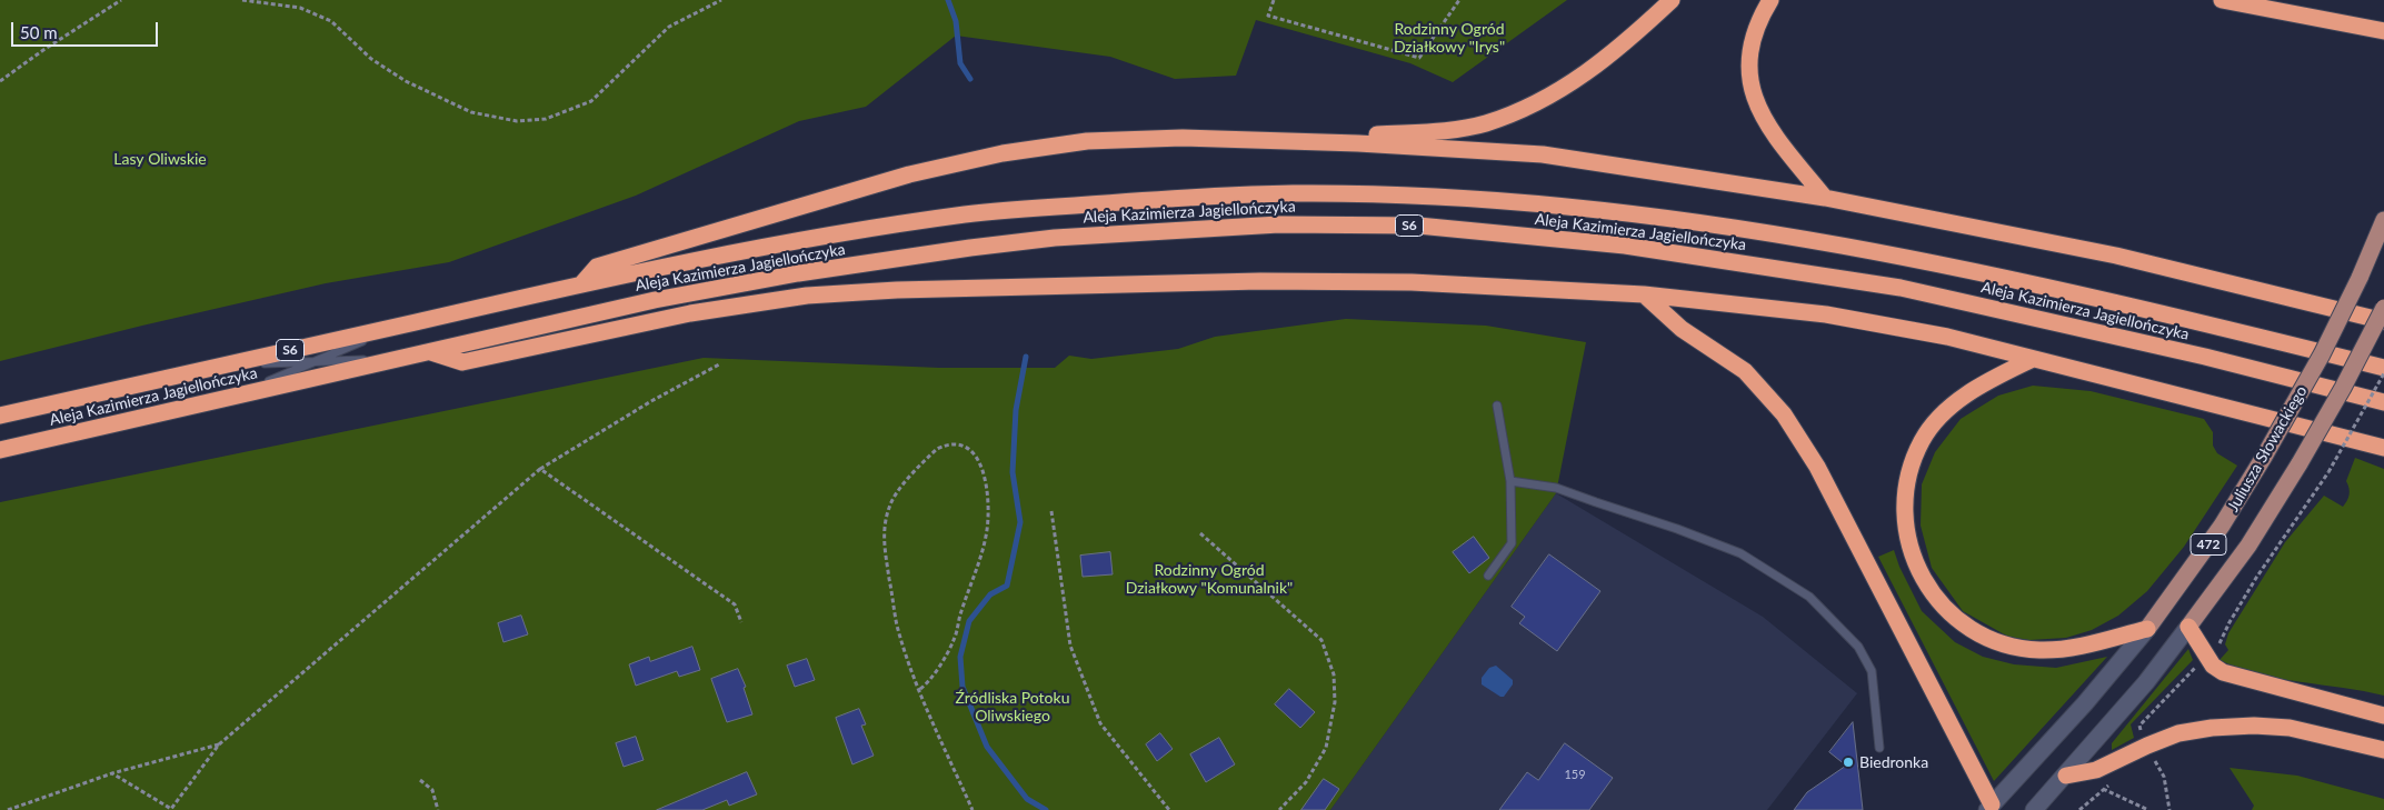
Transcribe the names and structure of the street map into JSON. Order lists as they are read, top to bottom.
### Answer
{
  "streets": {
    "highway": ["Aleja Kazimierza Jagiellończyka", "S6"],
    "main road": ["Juliusza Słowackiego", "472"]
  },
  "parks": [
    "Rodzinny Ogród Działkowy \"Irys\"",
    "Lasy Oliwskie",
    "Rodzinny Ogród Działkowy \"Komunalnik\"",
    "Źródliska Potoku Oliwskiego"
  ],
  "places": ["Biedronka"],
  "house_numbers": ["159"],
  "scale_bar": "50 m"
}
